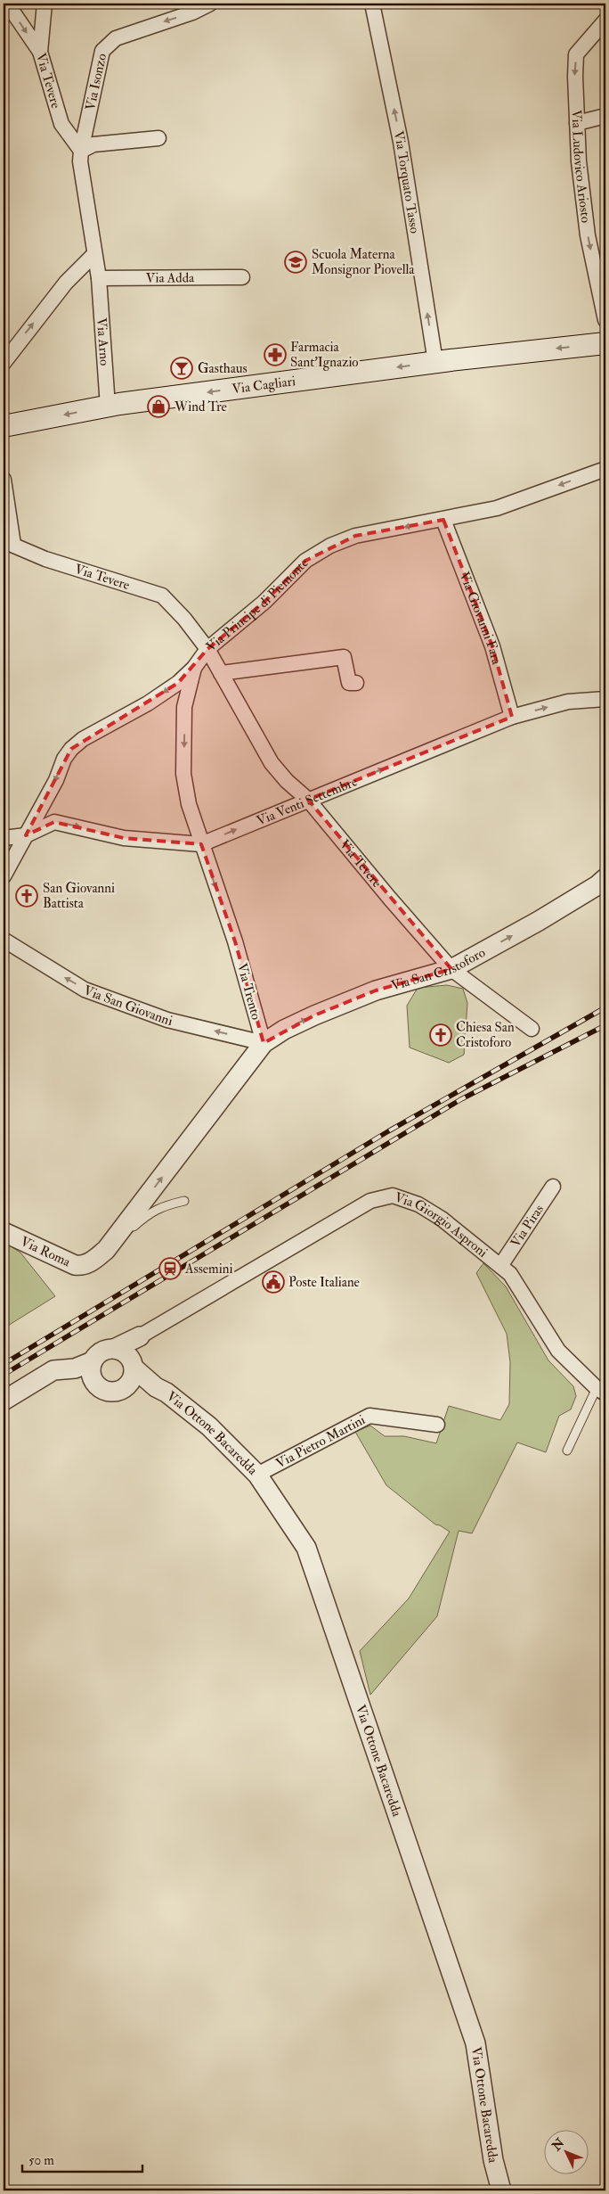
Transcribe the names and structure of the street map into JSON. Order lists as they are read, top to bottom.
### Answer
{
  "streets": {
    "main road": ["Via Cagliari"],
    "street": [
      "Via Tevere",
      "Via Isonzo",
      "Via Ludovico Ariosto",
      "Via Torquato Tasso",
      "Via Adda",
      "Via Arno",
      "Via Principe di Piemonte",
      "Via Giovanni Fara",
      "Via Venti Settembre",
      "Via San Cristoforo",
      "Via Trento",
      "Via San Giovanni",
      "Via Piras",
      "Via Giorgio Asproni",
      "Via Roma",
      "Via Ottone Bacaredda",
      "Via Pietro Martini"
    ]
  },
  "crossings": [
    ["Via Tevere", "Via Isonzo"],
    ["Via Tevere", "Via Principe di Piemonte"],
    ["Via Tevere", "Via Venti Settembre"],
    ["Via Tevere", "Via San Cristoforo"],
    ["Via Torquato Tasso", "Via Cagliari"],
    ["Via Adda", "Via Arno"],
    ["Via Arno", "Via Cagliari"],
    ["Via Principe di Piemonte", "Via Giovanni Fara"],
    ["Via Principe di Piemonte", "Via Venti Settembre"],
    ["Via Principe di Piemonte", "Via Trento"],
    ["Via Giovanni Fara", "Via Venti Settembre"],
    ["Via Venti Settembre", "Via Trento"],
    ["Via San Cristoforo", "Via Trento"],
    ["Via San Cristoforo", "Via San Giovanni"],
    ["Via Trento", "Via San Giovanni"],
    ["Via Piras", "Via Giorgio Asproni"],
    ["Via Giorgio Asproni", "Via Ottone Bacaredda"],
    ["Via Ottone Bacaredda", "Via Pietro Martini"]
  ],
  "one_way": [
    "Via Isonzo",
    "Via Ludovico Ariosto",
    "Via Torquato Tasso",
    "Via Cagliari",
    "Via Principe di Piemonte",
    "Via Venti Settembre",
    "Via San Cristoforo",
    "Via Trento",
    "Via San Giovanni"
  ],
  "places": {
    "school or university": ["Scuola Materna Monsignor Piovella"],
    "pharmacy": ["Farmacia Sant'Ignazio"],
    "bar": ["Gasthaus"],
    "shop": ["Wind Tre"],
    "church": ["San Giovanni Battista", "Chiesa San Cristoforo"],
    "station": ["Assemini"],
    "public building": ["Poste Italiane"]
  },
  "scale_bar": "50 m",
  "north": "top left"
}
